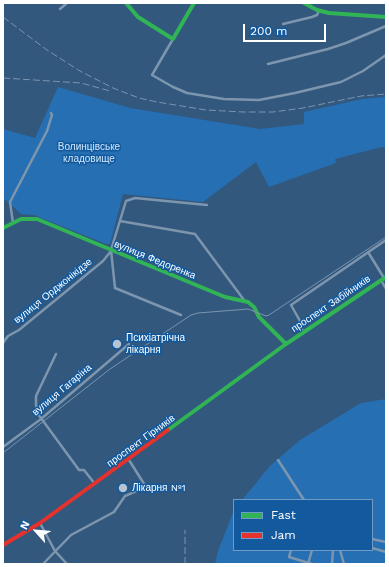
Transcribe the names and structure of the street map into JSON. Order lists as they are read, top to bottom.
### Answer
{
  "streets": {
    "street": [
      "вулиця Федоренка",
      "вулиця Орджонікідзе",
      "проспект Забійників",
      "вулиця Гагаріна",
      "проспект Гірників"
    ]
  },
  "crossings": [
    ["вулиця Федоренка", "вулиця Орджонікідзе"],
    ["проспект Забійників", "проспект Гірників"]
  ],
  "parks": ["Волинцівське кладовище"],
  "places": ["Психіатрічна лікарня", "Лікарня №1"],
  "legend": ["Fast", "Jam"],
  "scale_bar": "200 m",
  "north": "top left"
}
